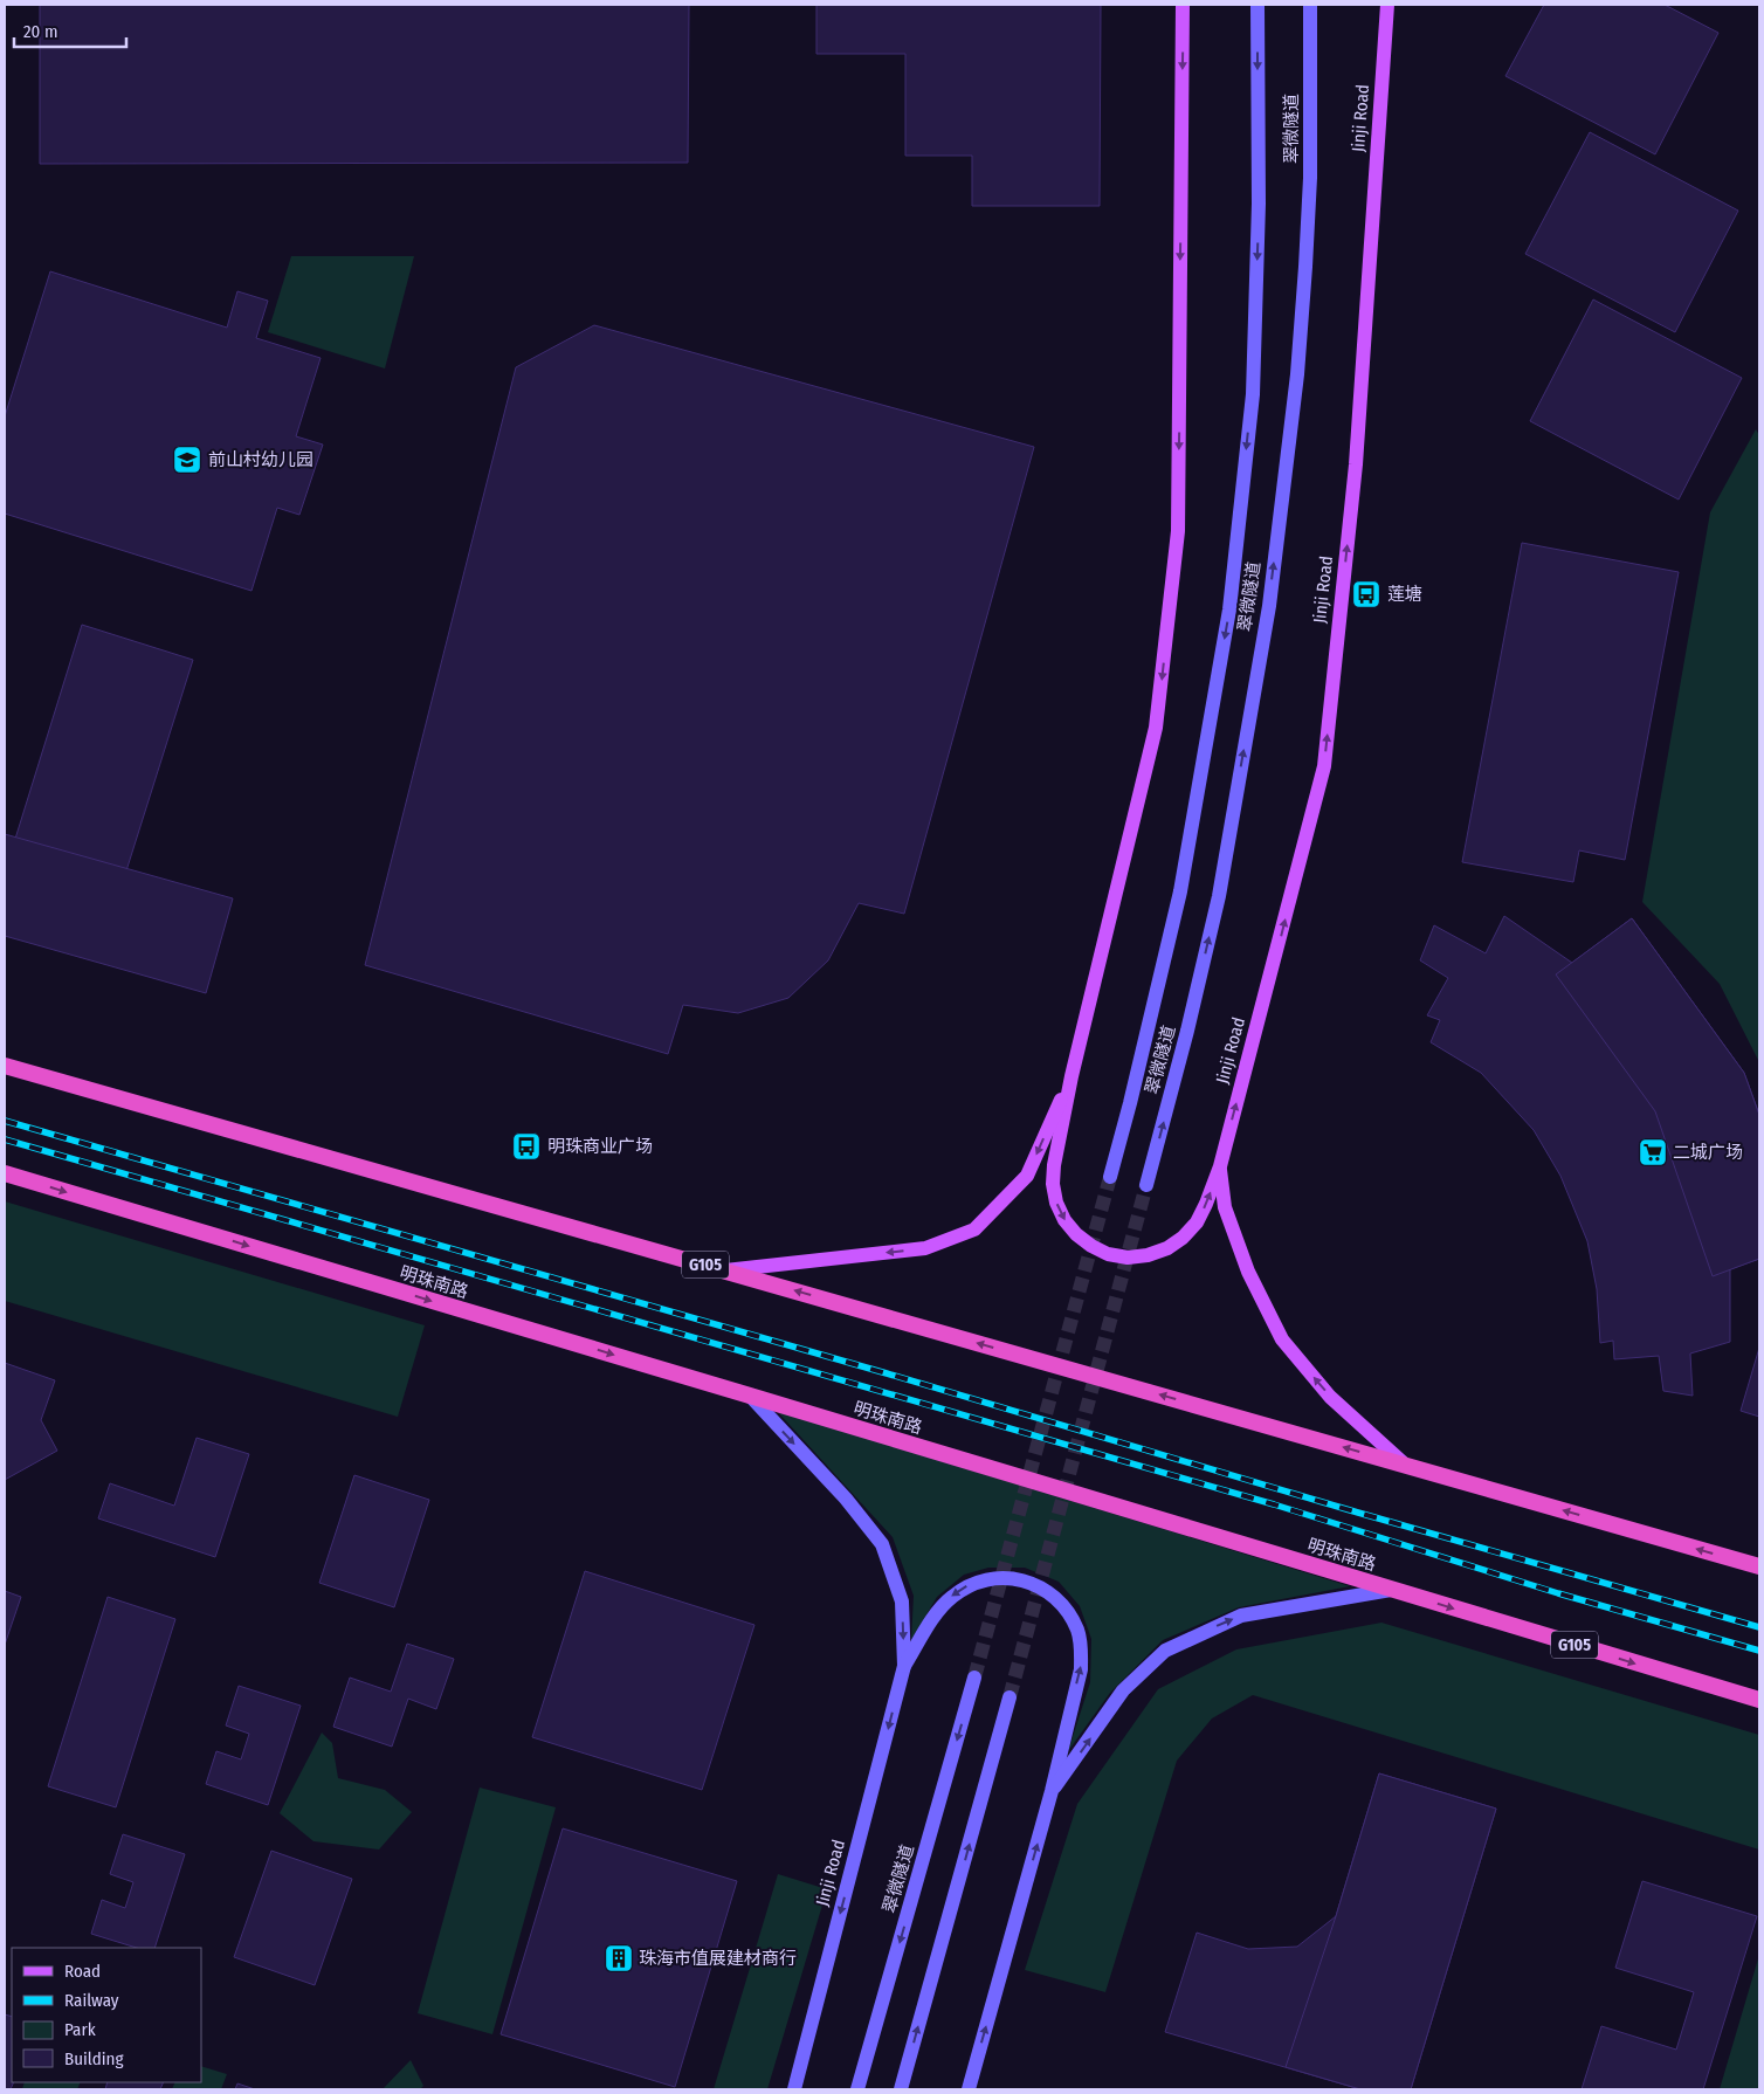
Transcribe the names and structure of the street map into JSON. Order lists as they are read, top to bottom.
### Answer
{
  "streets": {
    "highway": ["G105", "明珠南路"],
    "main road": ["Jinji Road", "翠微隧道"]
  },
  "places": {
    "school or university": ["前山村幼儿园"],
    "bus stop": ["莲塘", "明珠商业广场"],
    "supermarket": ["二城广场"],
    "building": ["珠海市值展建材商行"]
  },
  "legend": [
    "Road",
    "Railway",
    "Park",
    "Building"
  ],
  "scale_bar": "20 m"
}
